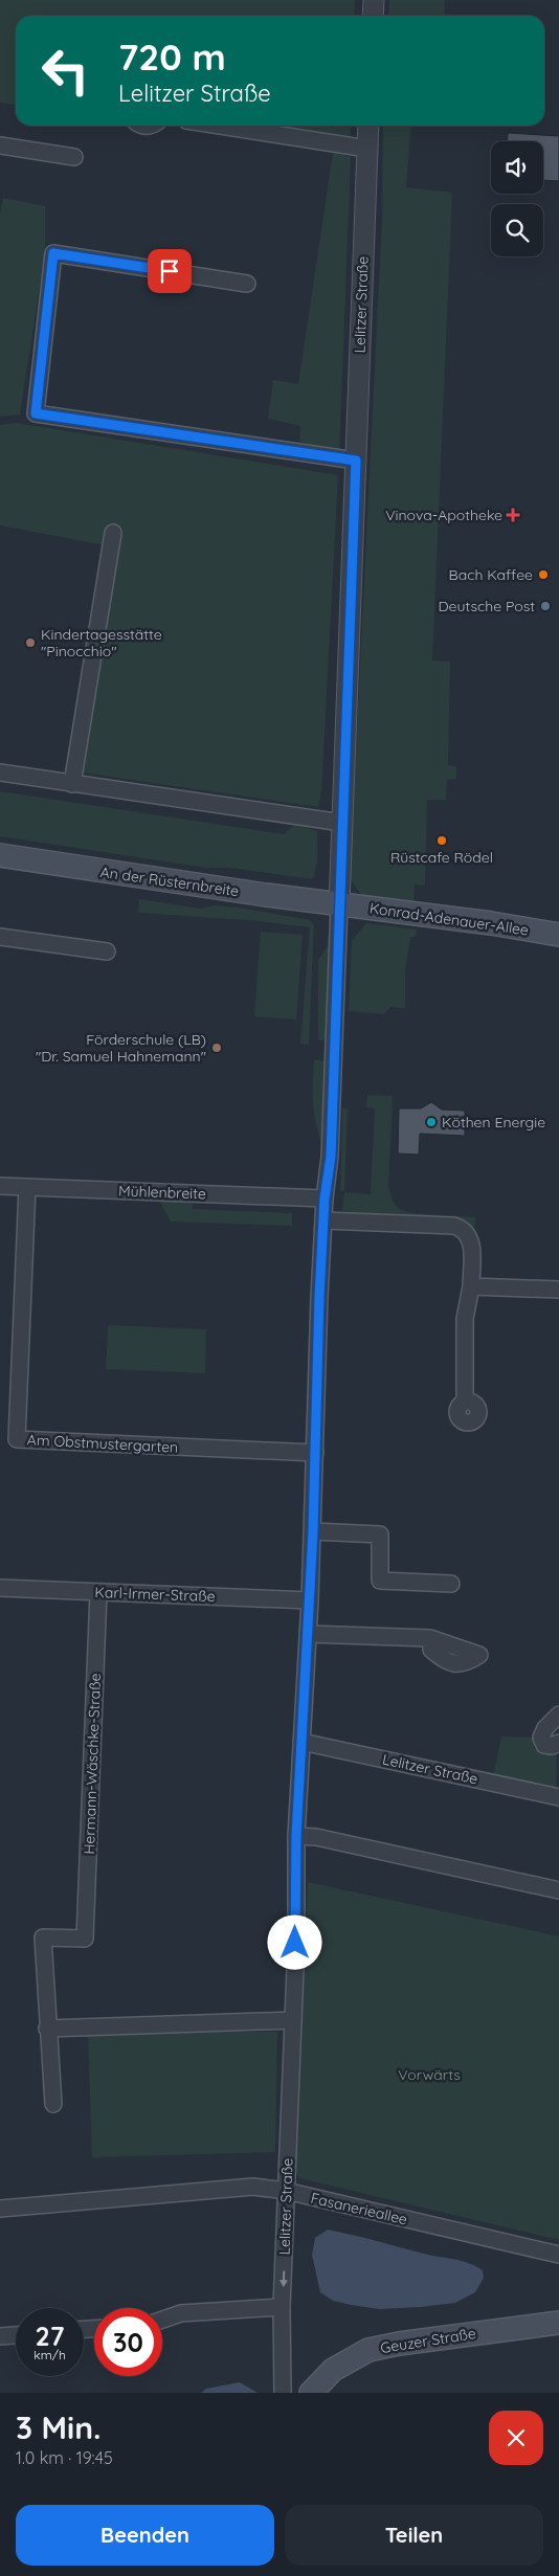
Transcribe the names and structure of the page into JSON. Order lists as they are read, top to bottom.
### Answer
{
  "streets": {
    "main road": ["An der Rüsternbreite", "Konrad-Adenauer-Allee", "Geuzer Straße"],
    "street": [
      "Lelitzer Straße",
      "Mühlenbreite",
      "Am Obstmustergarten",
      "Karl-Irmer-Straße",
      "Hermann-Wäschke-Straße",
      "Fasanerieallee"
    ]
  },
  "crossings": [
    ["Lelitzer Straße", "An der Rüsternbreite"],
    ["Lelitzer Straße", "Konrad-Adenauer-Allee"],
    ["Lelitzer Straße", "Mühlenbreite"],
    ["Lelitzer Straße", "Am Obstmustergarten"],
    ["Lelitzer Straße", "Karl-Irmer-Straße"],
    ["Lelitzer Straße", "Fasanerieallee"],
    ["An der Rüsternbreite", "Konrad-Adenauer-Allee"],
    ["Mühlenbreite", "Am Obstmustergarten"],
    ["Karl-Irmer-Straße", "Hermann-Wäschke-Straße"]
  ],
  "parks": ["Vorwärts"],
  "places": {
    "health": ["Vinova-Apotheke"],
    "other": [
      "Bach Kaffee",
      "Deutsche Post",
      "Kindertagesstätte \"Pinocchio\"",
      "Rüstcafe Rödel",
      "Förderschule (LB) \"Dr. Samuel Hahnemann\"",
      "Köthen Energie"
    ]
  },
  "page": {
    "turn": ["720 m", "Lelitzer Straße"],
    "speed": "27 km/h",
    "limit": "30",
    "heading": ["3 Min.", "1.0 km · 19:45"],
    "buttons": ["Beenden", "Teilen"]
  }
}
